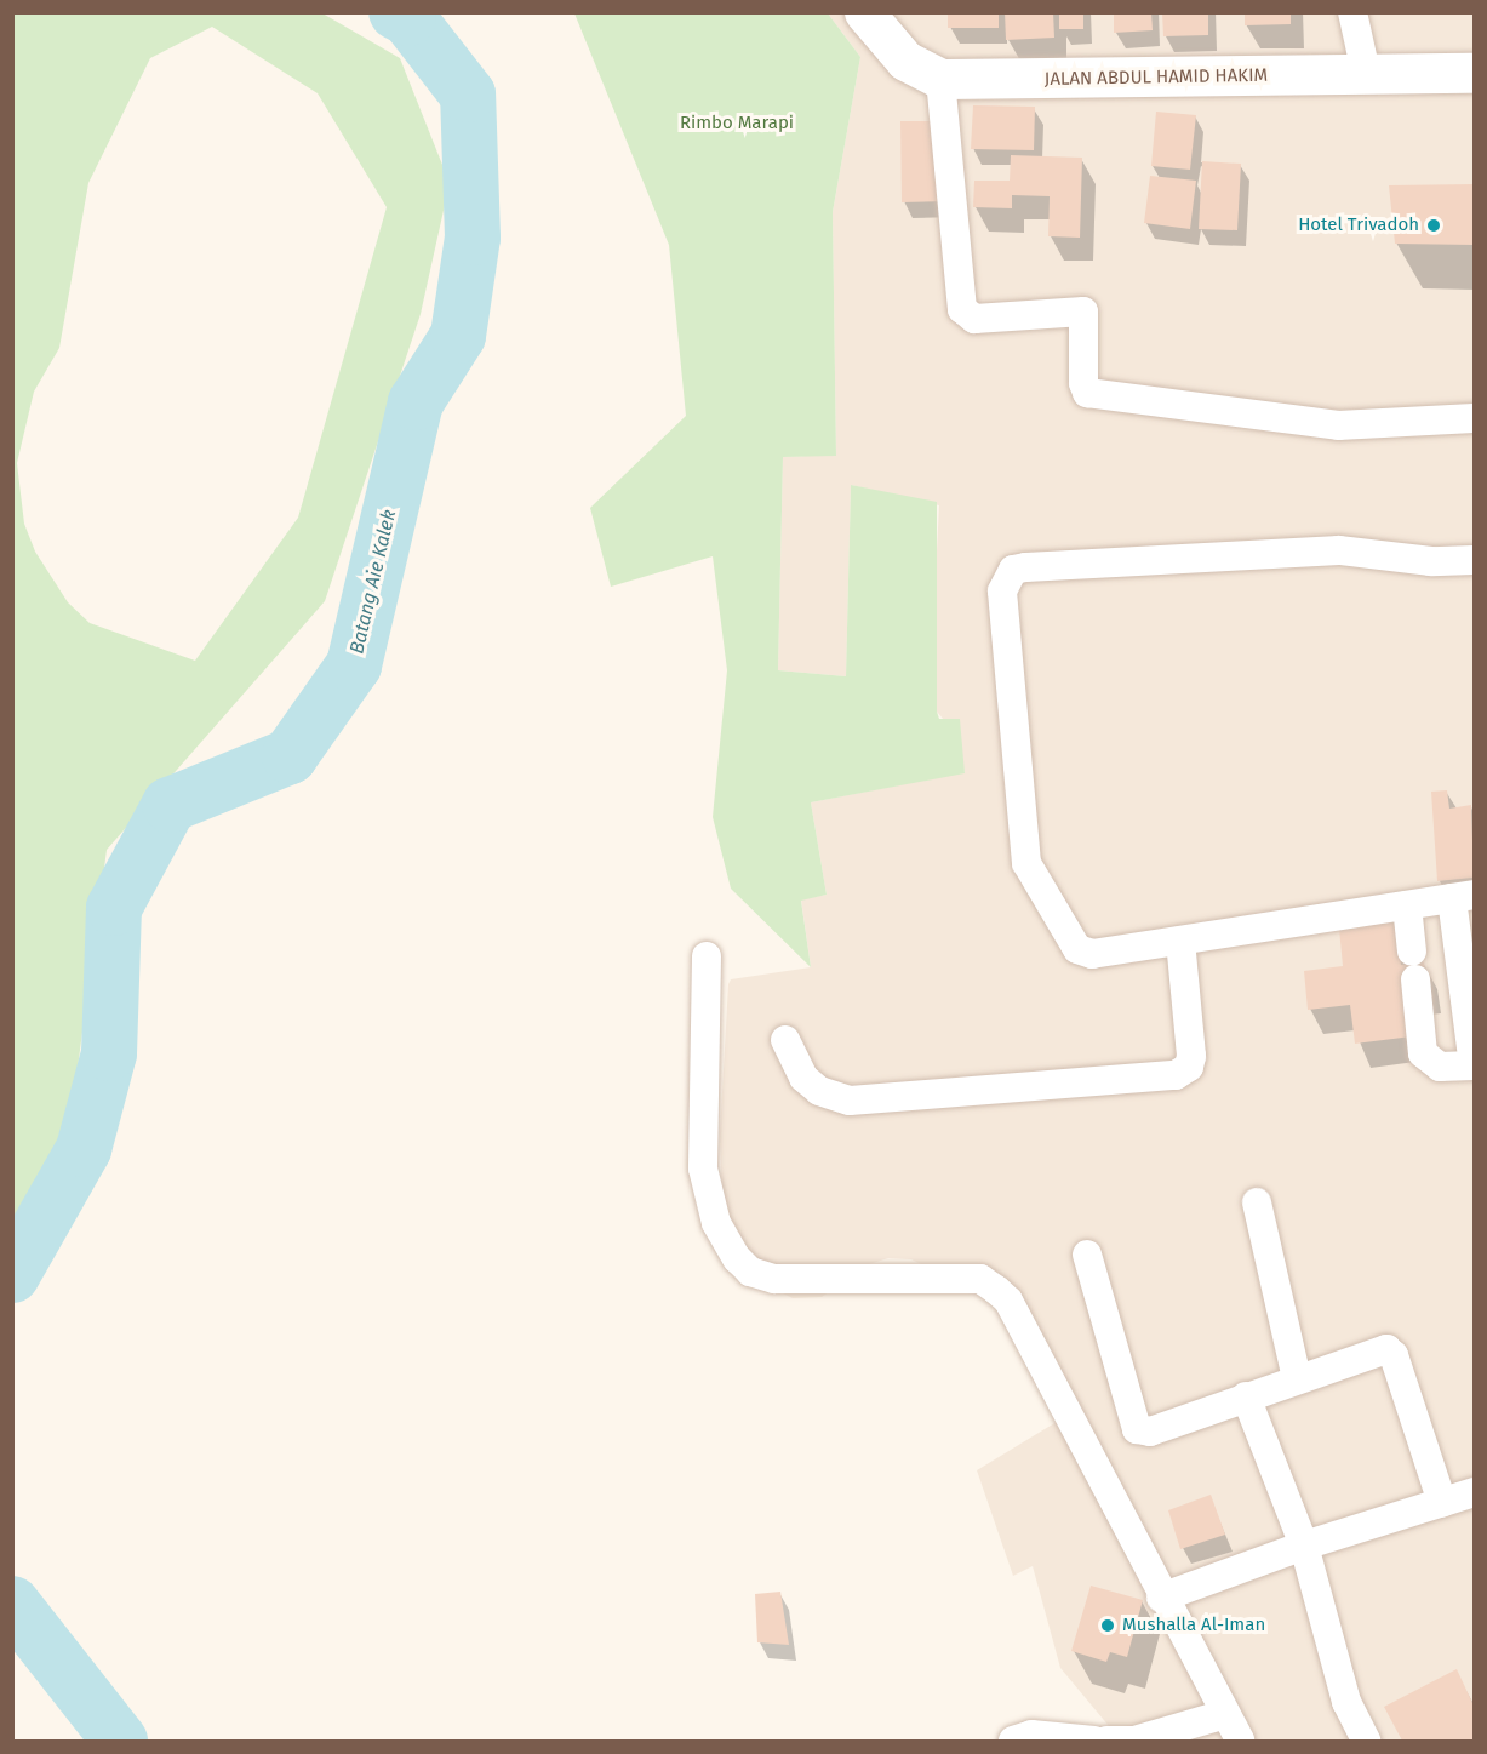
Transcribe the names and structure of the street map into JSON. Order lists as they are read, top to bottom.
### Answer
{
  "streets": {
    "main road": ["JALAN ABDUL HAMID HAKIM"]
  },
  "water": ["Batang Aie Kalek"],
  "parks": ["Rimbo Marapi"],
  "places": ["Hotel Trivadoh", "Mushalla Al-Iman"]
}
